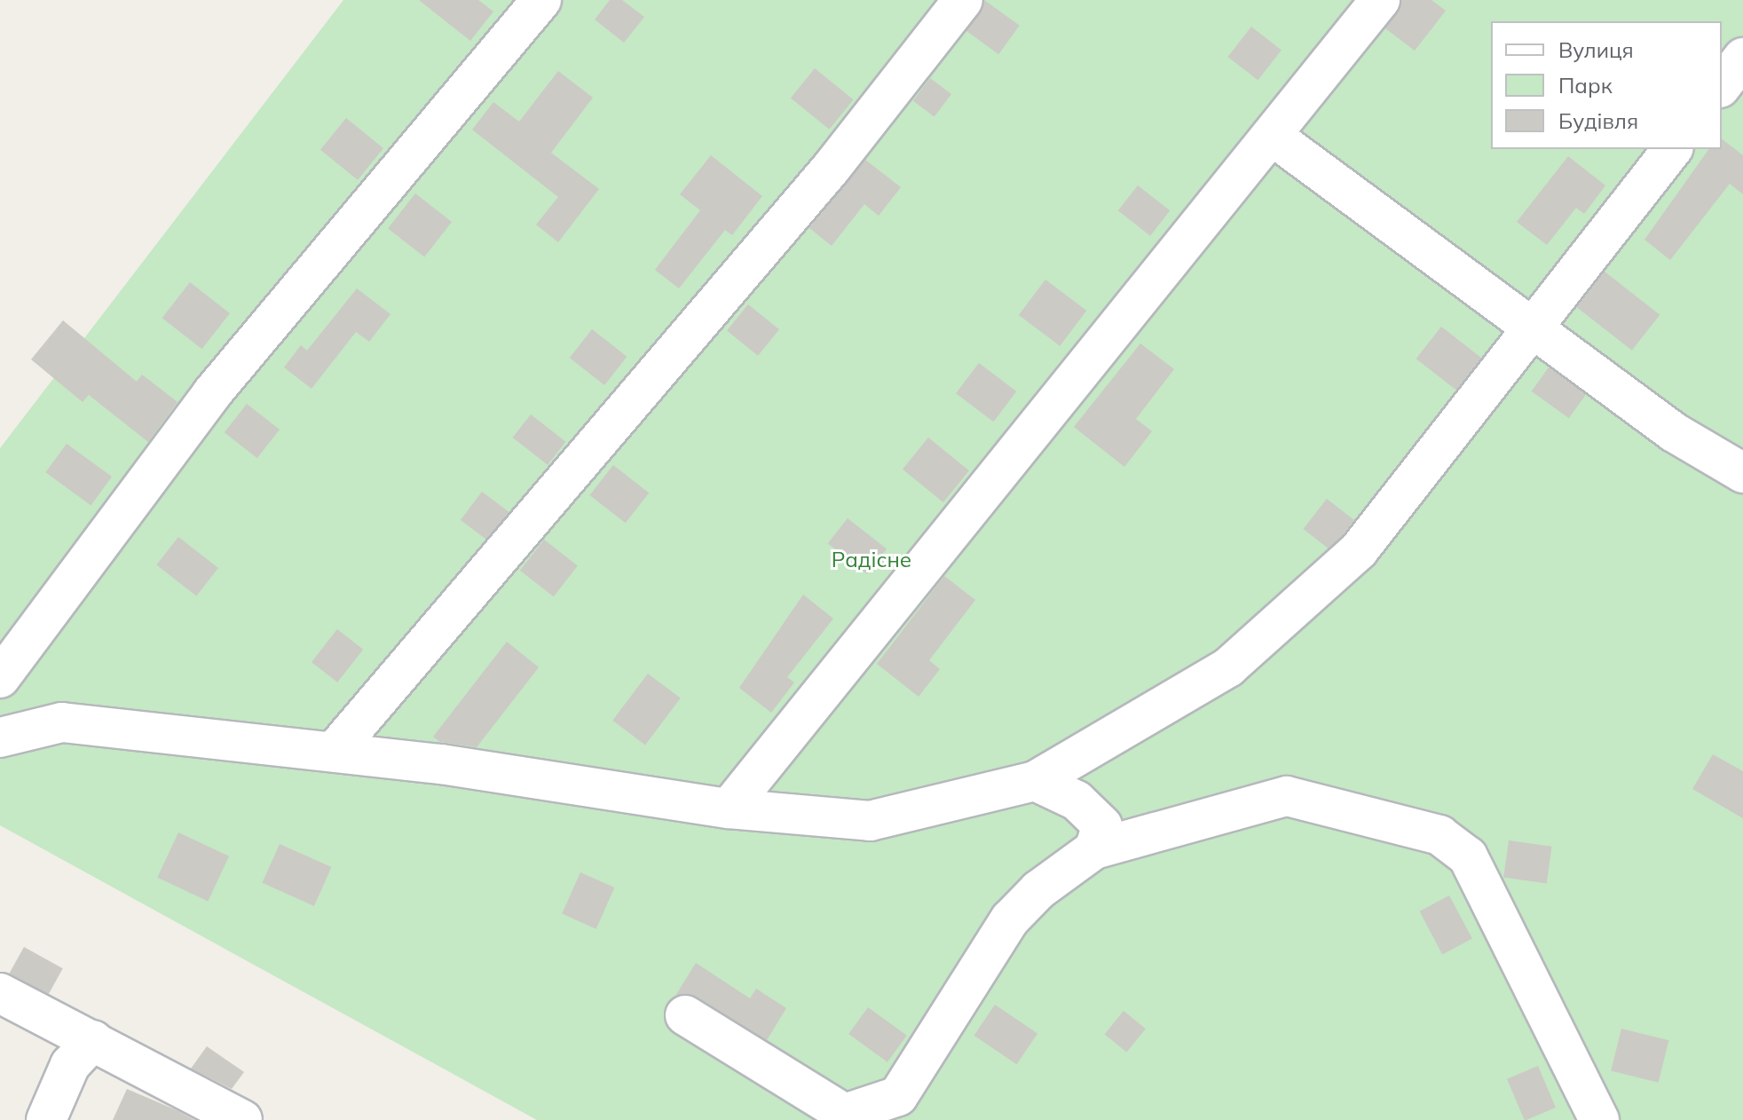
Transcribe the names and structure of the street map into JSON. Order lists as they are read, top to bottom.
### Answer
{
  "parks": ["Радісне"],
  "legend": ["Вулиця", "Парк", "Будівля"]
}
